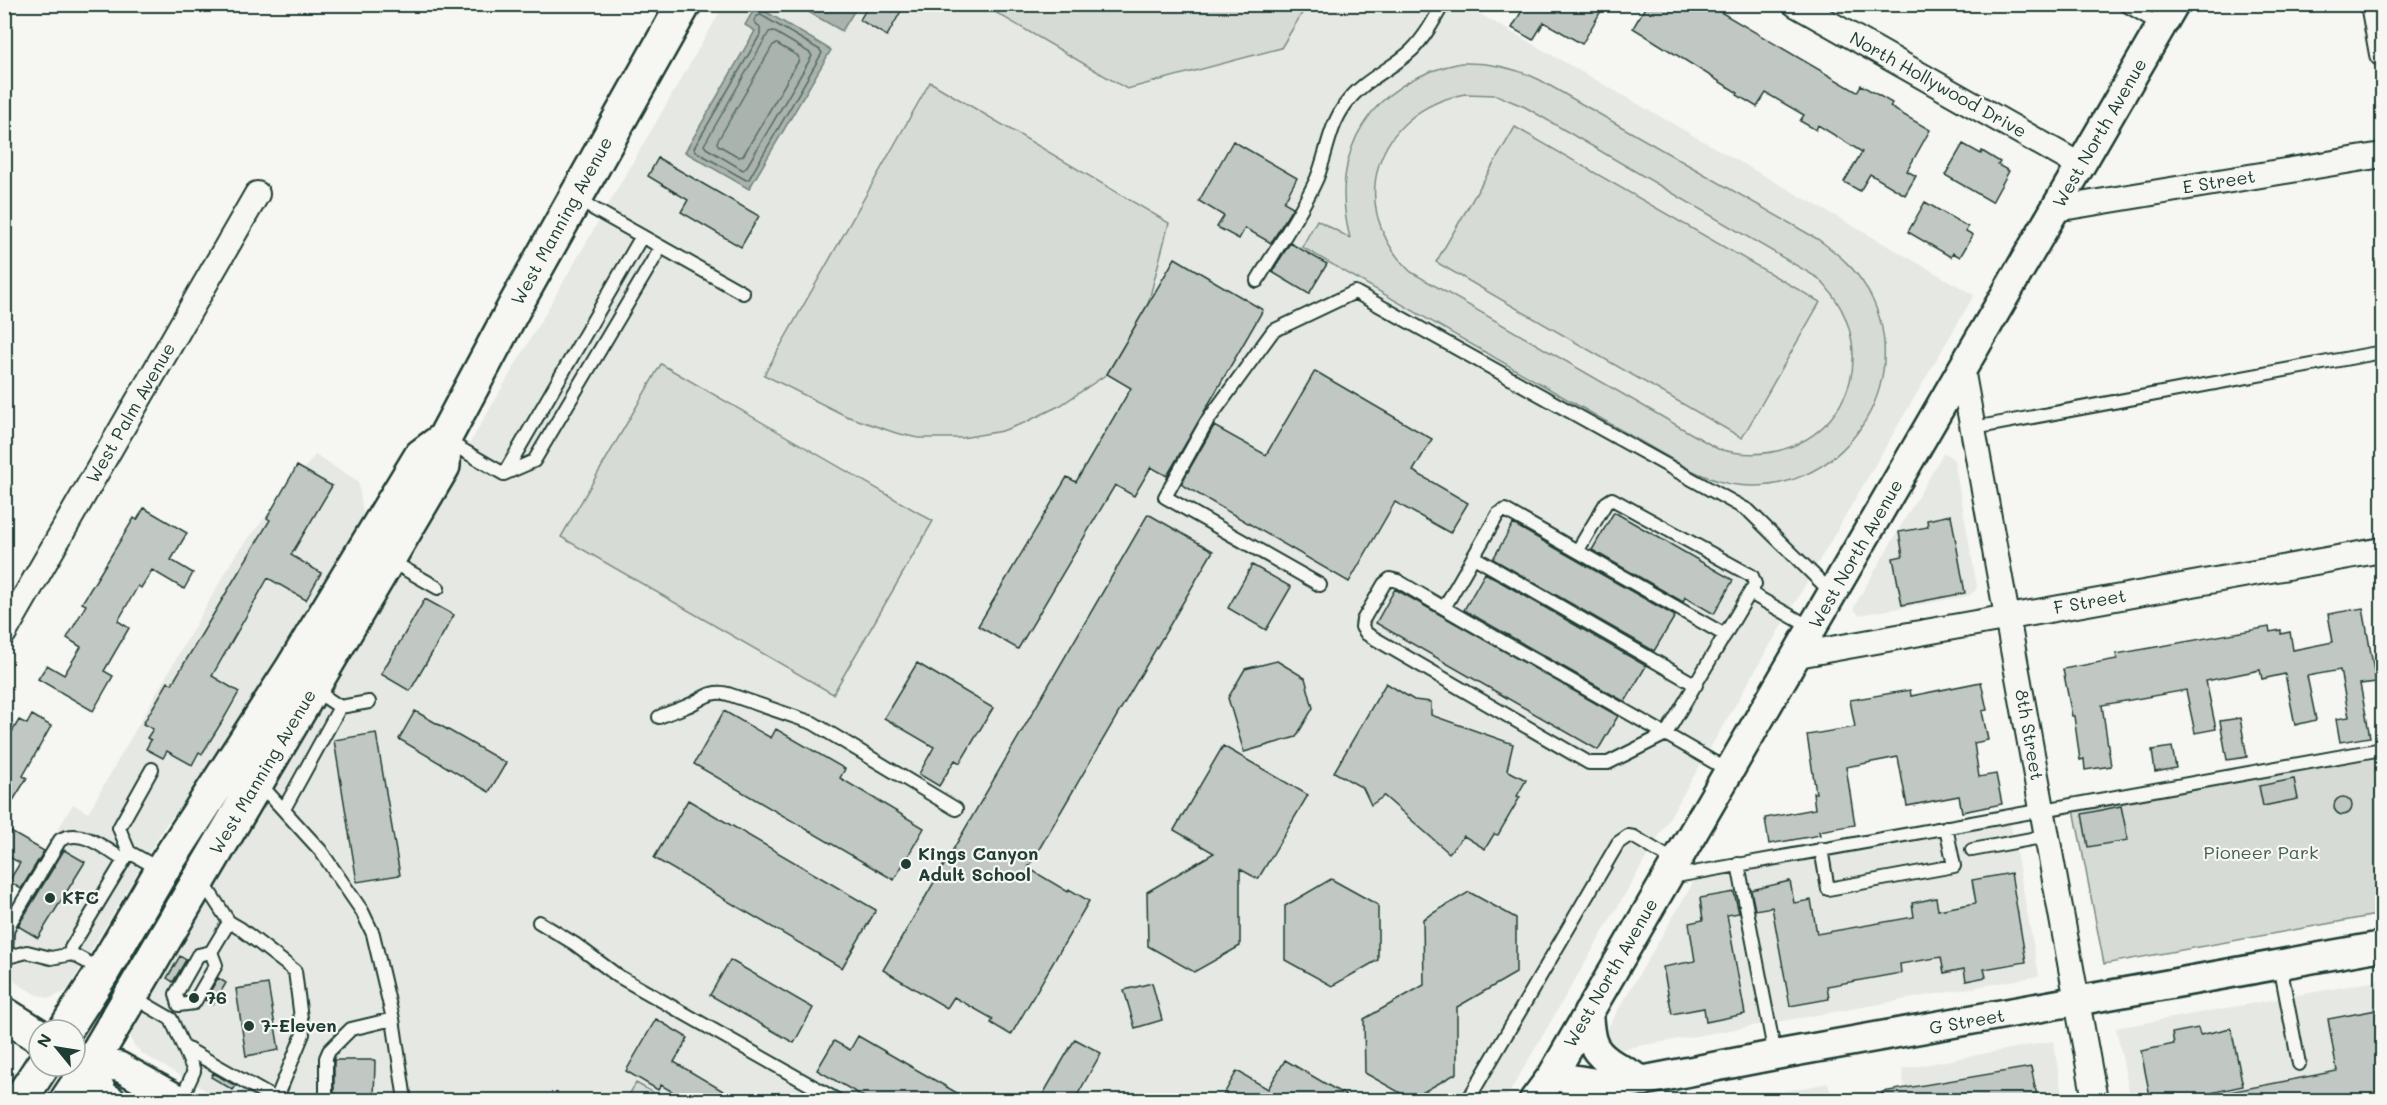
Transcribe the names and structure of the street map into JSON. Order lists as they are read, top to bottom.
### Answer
{
  "streets": {
    "main road": ["West Manning Avenue"],
    "street": [
      "North Hollywood Drive",
      "West North Avenue",
      "E Street",
      "West Palm Avenue",
      "F Street",
      "8th Street",
      "G Street"
    ]
  },
  "crossings": [
    ["North Hollywood Drive", "West North Avenue"],
    ["West North Avenue", "E Street"],
    ["West North Avenue", "F Street"],
    ["West North Avenue", "8th Street"],
    ["West North Avenue", "G Street"],
    ["F Street", "8th Street"],
    ["8th Street", "G Street"]
  ],
  "parks": ["Pioneer Park"],
  "places": [
    "Kings Canyon Adult School",
    "KFC",
    "76",
    "7-Eleven"
  ],
  "north": "top left"
}
